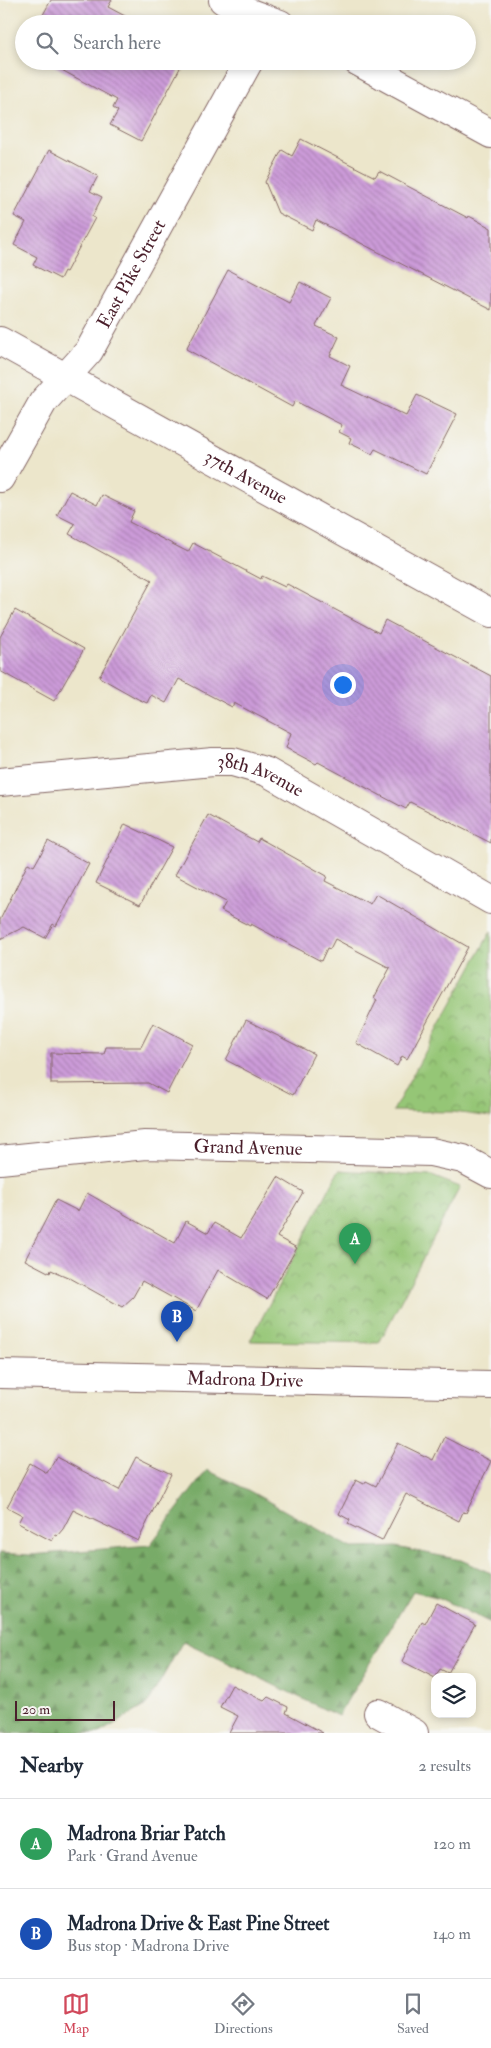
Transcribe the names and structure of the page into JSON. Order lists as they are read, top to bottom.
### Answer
{
  "streets": {
    "street": [
      "East Pike Street",
      "37th Avenue",
      "38th Avenue",
      "Grand Avenue",
      "Madrona Drive"
    ]
  },
  "crossings": [
    ["East Pike Street", "37th Avenue"]
  ],
  "scale_bar": "20 m",
  "page": {
    "search": "Search here",
    "pins": ["A", "B"],
    "scale": "20 m",
    "heading": ["Nearby", "2 results"],
    "list": [
      {
        "mark": "A",
        "name": "Madrona Briar Patch",
        "note": "Park · Grand Avenue",
        "value": "120 m"
      },
      {
        "mark": "B",
        "name": "Madrona Drive & East Pine Street",
        "note": "Bus stop · Madrona Drive",
        "value": "140 m"
      }
    ],
    "nav": ["Map", "Directions", "Saved"]
  }
}
